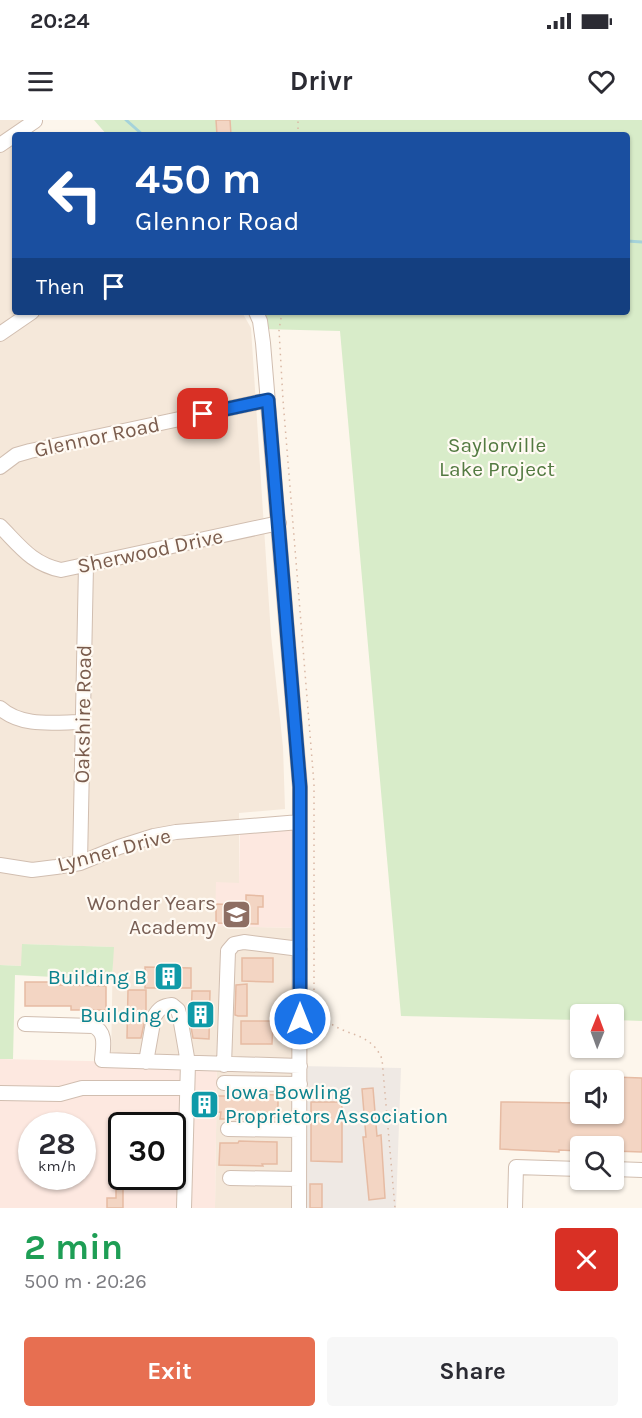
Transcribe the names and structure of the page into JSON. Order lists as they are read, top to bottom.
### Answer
{
  "streets": {
    "street": [
      "Glennor Road",
      "Sherwood Drive",
      "Oakshire Road",
      "Lynner Drive"
    ]
  },
  "crossings": [
    ["Sherwood Drive", "Oakshire Road"],
    ["Oakshire Road", "Lynner Drive"]
  ],
  "parks": ["Saylorville Lake Project"],
  "places": {
    "school or university": ["Wonder Years Academy"],
    "building": ["Building B", "Building C", "Iowa Bowling Proprietors Association"]
  },
  "north": "top",
  "page": {
    "status": "20:24",
    "header": "Drivr",
    "turn": ["450 m", "Glennor Road"],
    "then": "Then",
    "speed": "28 km/h",
    "limit": "30",
    "heading": ["2 min", "500 m · 20:26"],
    "buttons": ["Exit", "Share"]
  }
}
